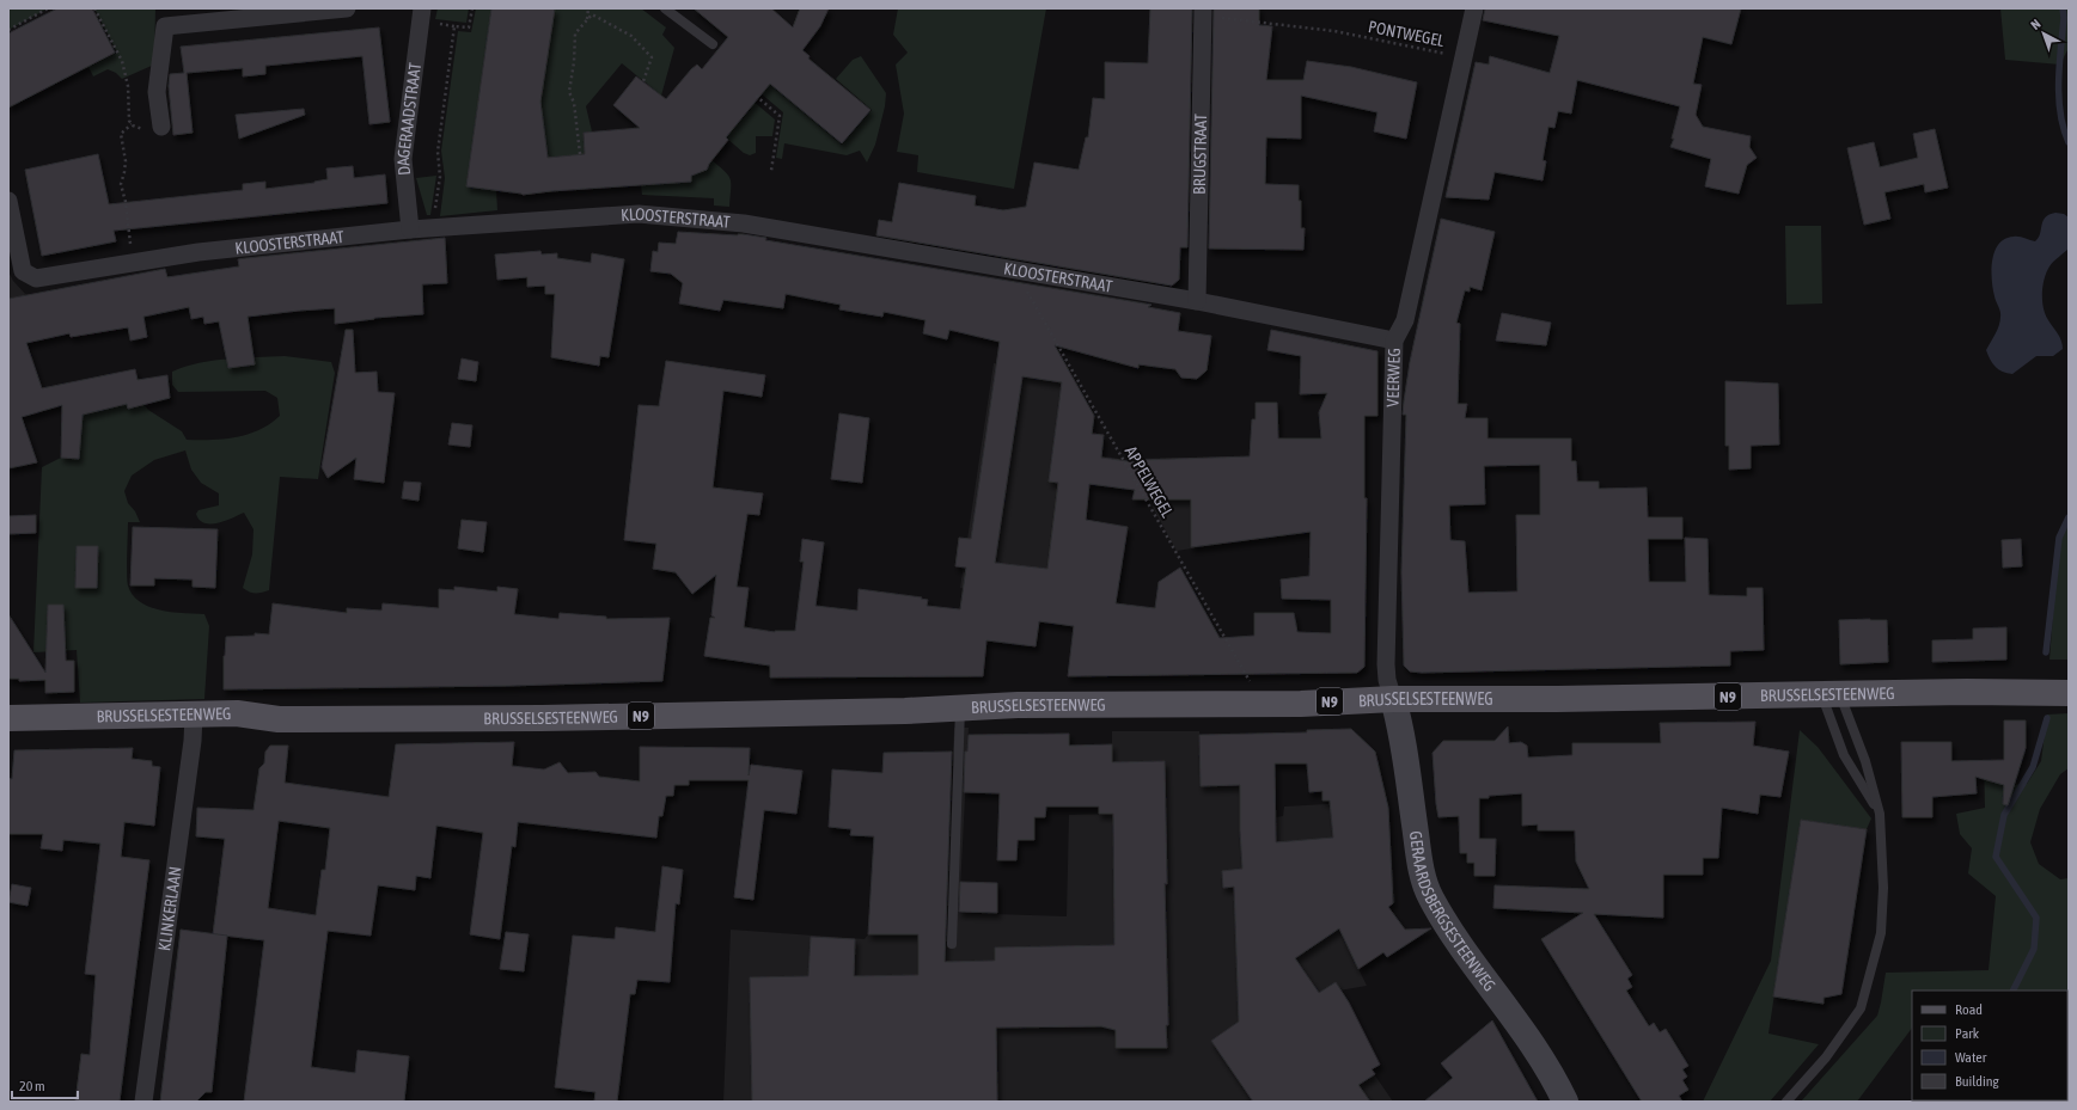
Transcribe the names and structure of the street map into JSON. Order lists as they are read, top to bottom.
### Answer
{
  "streets": {
    "main road": ["BRUSSELSESTEENWEG", "N9", "GERAARDSBERGSESTEENWEG"],
    "street": [
      "DAGERAADSTRAAT",
      "BRUGSTRAAT",
      "KLOOSTERSTRAAT",
      "VEERWEG",
      "KLINKERLAAN"
    ],
    "path": ["PONTWEGEL", "APPELWEGEL"]
  },
  "crossings": [
    ["PONTWEGEL", "BRUGSTRAAT"],
    ["PONTWEGEL", "VEERWEG"],
    ["DAGERAADSTRAAT", "KLOOSTERSTRAAT"],
    ["BRUGSTRAAT", "KLOOSTERSTRAAT"],
    ["KLOOSTERSTRAAT", "VEERWEG"],
    ["KLOOSTERSTRAAT", "APPELWEGEL"],
    ["VEERWEG", "BRUSSELSESTEENWEG"],
    ["VEERWEG", "GERAARDSBERGSESTEENWEG"],
    ["APPELWEGEL", "BRUSSELSESTEENWEG"],
    ["BRUSSELSESTEENWEG", "KLINKERLAAN"],
    ["BRUSSELSESTEENWEG", "GERAARDSBERGSESTEENWEG"]
  ],
  "legend": [
    "Road",
    "Park",
    "Water",
    "Building"
  ],
  "scale_bar": "20 m",
  "north": "top left"
}
